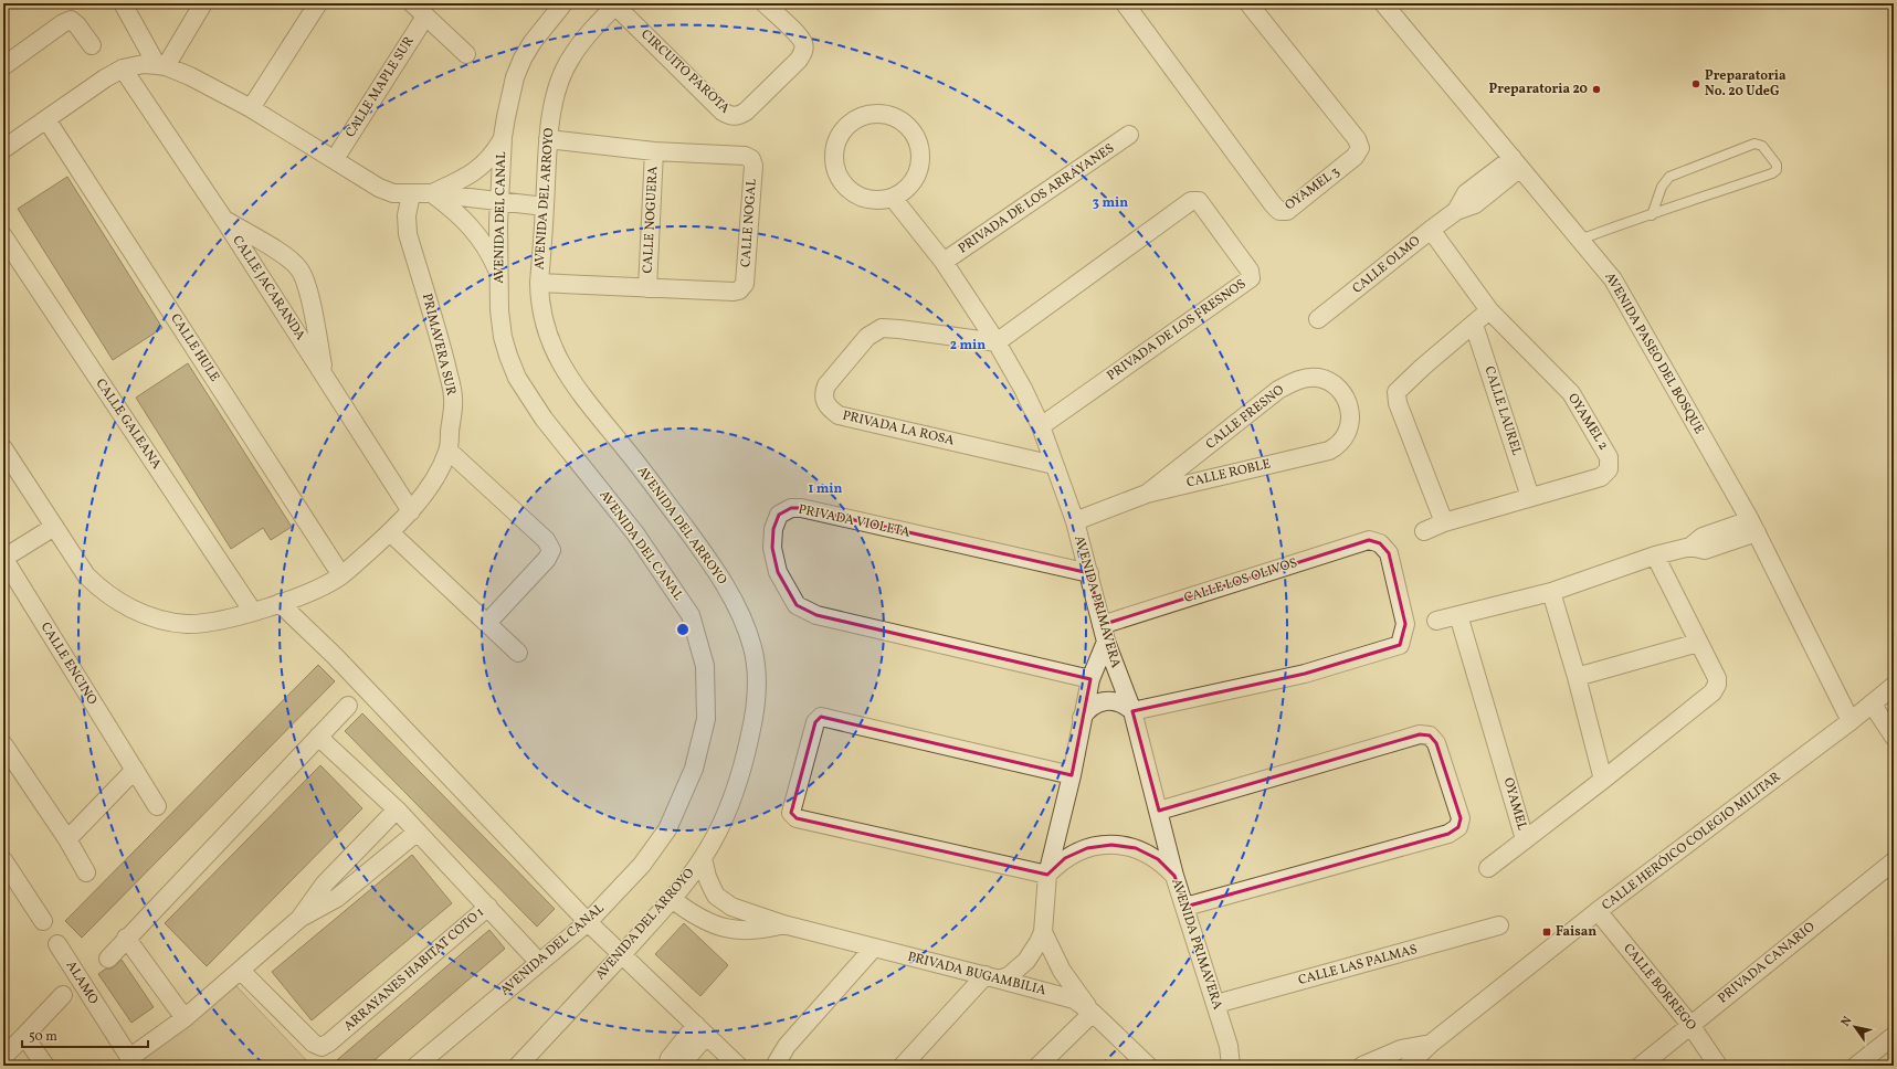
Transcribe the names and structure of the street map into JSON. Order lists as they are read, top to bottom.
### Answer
{
  "streets": {
    "street": [
      "CIRCUITO PAROTA",
      "CALLE MAPLE SUR",
      "OYAMEL 3",
      "AVENIDA DEL ARROYO",
      "PRIVADA DE LOS ARRAYANES",
      "AVENIDA DEL CANAL",
      "CALLE NOGUERA",
      "CALLE NOGAL",
      "CALLE OLMO",
      "CALLE JACARANDA",
      "PRIVADA DE LOS FRESNOS",
      "PRIMAVERA SUR",
      "CALLE HULE",
      "AVENIDA PASEO DEL BOSQUE",
      "CALLE LAUREL",
      "CALLE FRESNO",
      "OYAMEL 2",
      "CALLE GALEANA",
      "PRIVADA LA ROSA",
      "CALLE ROBLE",
      "PRIVADA VIOLETA",
      "CALLE LOS OLIVOS",
      "AVENIDA PRIMAVERA",
      "CALLE ENCINO",
      "OYAMEL",
      "CALLE HERÓICO COLEGIO MILITAR",
      "PRIVADA CANARIO",
      "CALLE LAS PALMAS",
      "ARRAYANES HABITAT COTO 1",
      "PRIVADA BUGAMBILIA",
      "ALAMO",
      "CALLE BORREGO"
    ]
  },
  "crossings": [
    ["CIRCUITO PAROTA", "AVENIDA DEL ARROYO"],
    ["AVENIDA DEL ARROYO", "CALLE NOGAL"],
    ["AVENIDA DEL ARROYO", "PRIVADA BUGAMBILIA"],
    ["PRIVADA DE LOS ARRAYANES", "AVENIDA PRIMAVERA"],
    ["CALLE NOGUERA", "CALLE NOGAL"],
    ["CALLE OLMO", "AVENIDA PASEO DEL BOSQUE"],
    ["CALLE OLMO", "OYAMEL 2"],
    ["CALLE JACARANDA", "PRIMAVERA SUR"],
    ["PRIVADA DE LOS FRESNOS", "PRIVADA LA ROSA"],
    ["PRIVADA DE LOS FRESNOS", "AVENIDA PRIMAVERA"],
    ["PRIMAVERA SUR", "CALLE HULE"],
    ["PRIMAVERA SUR", "CALLE GALEANA"],
    ["AVENIDA PASEO DEL BOSQUE", "CALLE HERÓICO COLEGIO MILITAR"],
    ["CALLE LAUREL", "OYAMEL 2"],
    ["CALLE FRESNO", "CALLE ROBLE"],
    ["PRIVADA LA ROSA", "AVENIDA PRIMAVERA"],
    ["CALLE ROBLE", "AVENIDA PRIMAVERA"],
    ["PRIVADA VIOLETA", "AVENIDA PRIMAVERA"],
    ["CALLE LOS OLIVOS", "AVENIDA PRIMAVERA"],
    ["AVENIDA PRIMAVERA", "CALLE LAS PALMAS"],
    ["CALLE HERÓICO COLEGIO MILITAR", "CALLE BORREGO"],
    ["PRIVADA CANARIO", "CALLE BORREGO"]
  ],
  "places": {
    "other": ["Preparatoria No. 20 UdeG", "Preparatoria 20"],
    "transit": ["Faisan"]
  },
  "scale_bar": "50 m",
  "north": "top left",
  "rings": ["3 min", "2 min", "1 min"]
}
